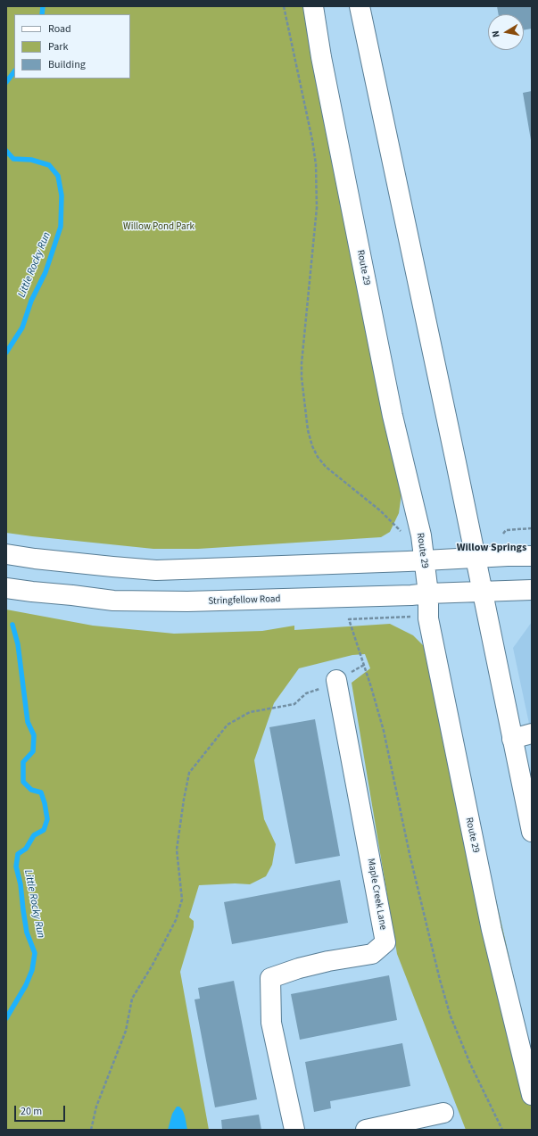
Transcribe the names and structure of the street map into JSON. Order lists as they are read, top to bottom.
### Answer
{
  "streets": {
    "main road": ["Route 29", "Stringfellow Road", "Maple Creek Lane"]
  },
  "crossings": [
    ["Route 29", "Stringfellow Road"]
  ],
  "districts": ["Willow Springs"],
  "water": ["Little Rocky Run"],
  "parks": ["Willow Pond Park"],
  "legend": ["Road", "Park", "Building"],
  "scale_bar": "20 m",
  "north": "left"
}
